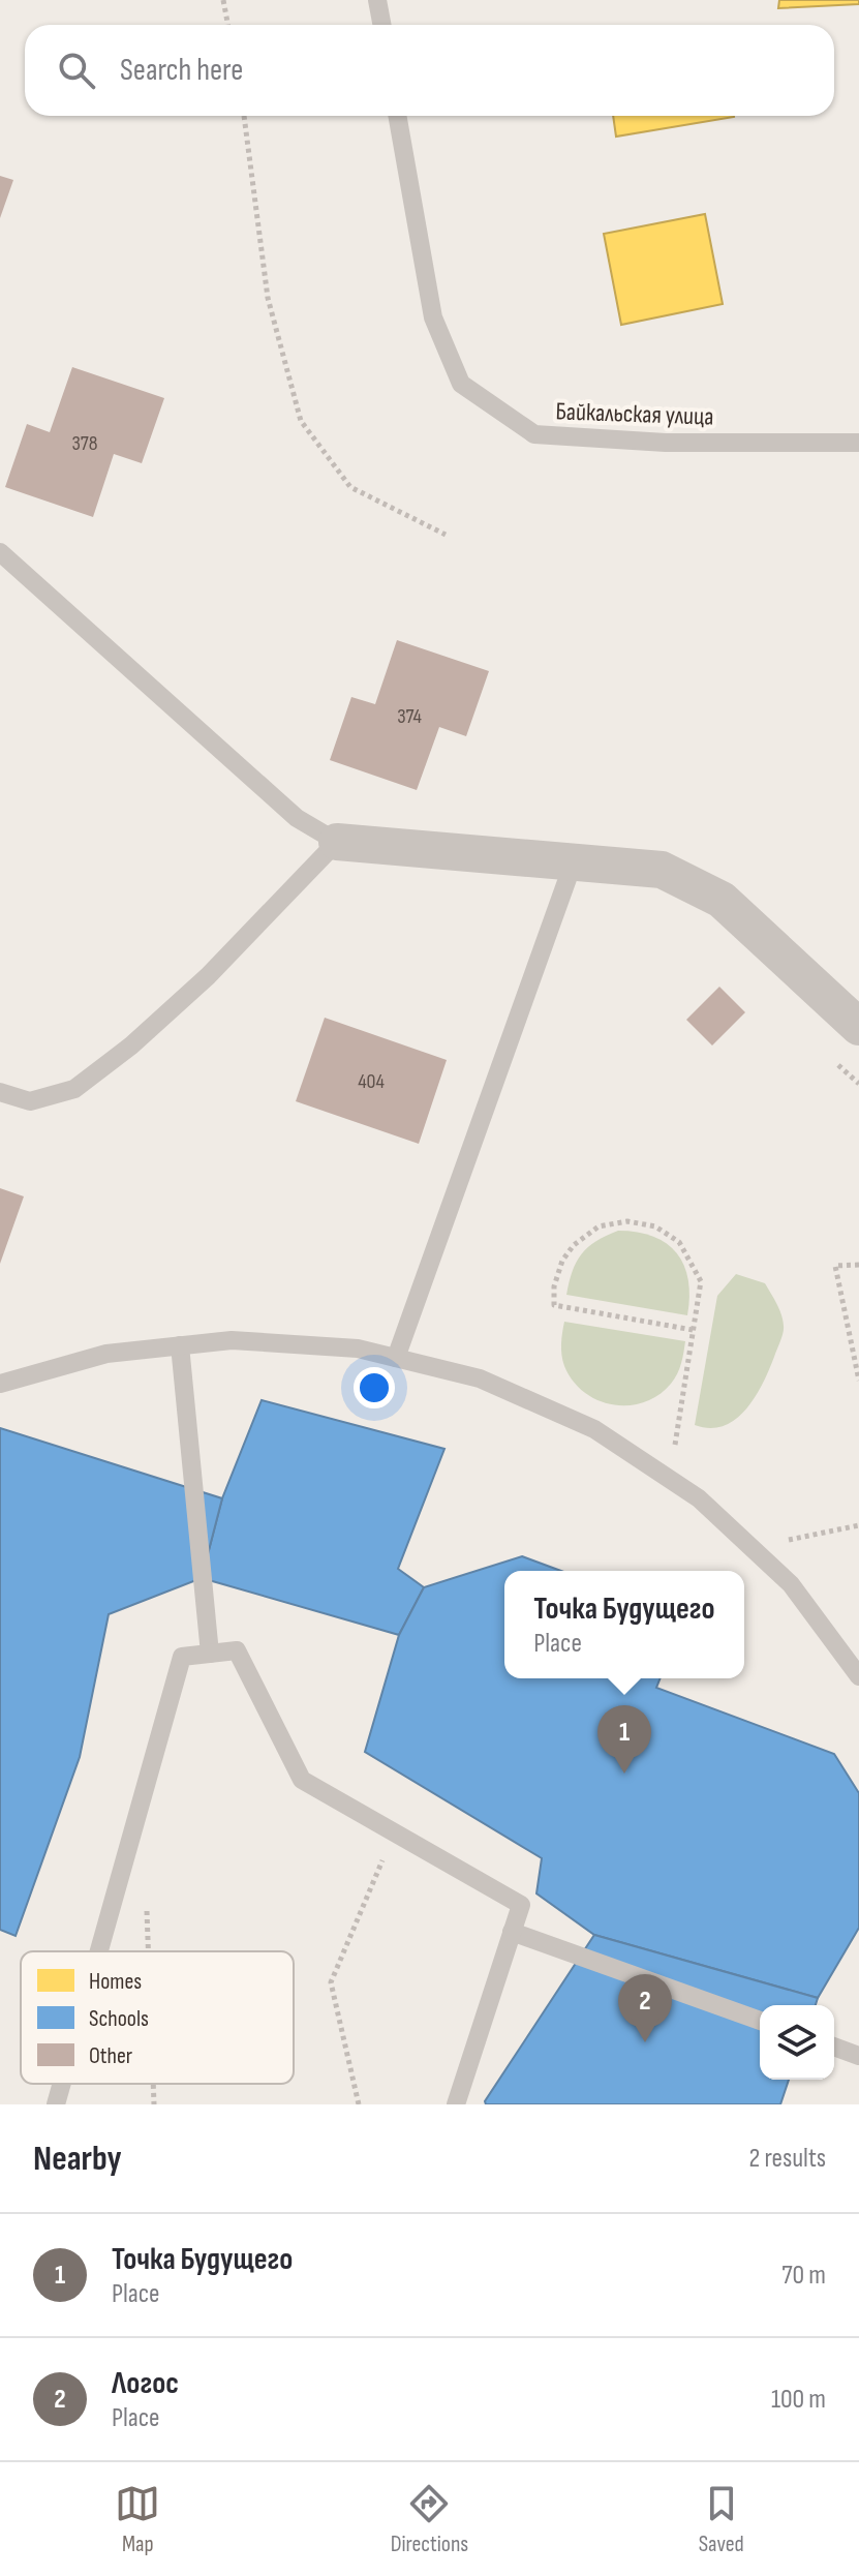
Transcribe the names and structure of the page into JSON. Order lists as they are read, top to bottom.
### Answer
{
  "streets": {
    "lane": ["Байкальская улица"]
  },
  "house_numbers": ["378", "374", "404"],
  "legend": ["Homes", "Schools", "Other"],
  "page": {
    "search": "Search here",
    "popup": ["Точка Будущего", "Place"],
    "pins": ["1", "2"],
    "heading": ["Nearby", "2 results"],
    "list": [
      {
        "mark": "1",
        "name": "Точка Будущего",
        "note": "Place",
        "value": "70 m"
      },
      {
        "mark": "2",
        "name": "Логос",
        "note": "Place",
        "value": "100 m"
      }
    ],
    "nav": ["Map", "Directions", "Saved"]
  }
}
